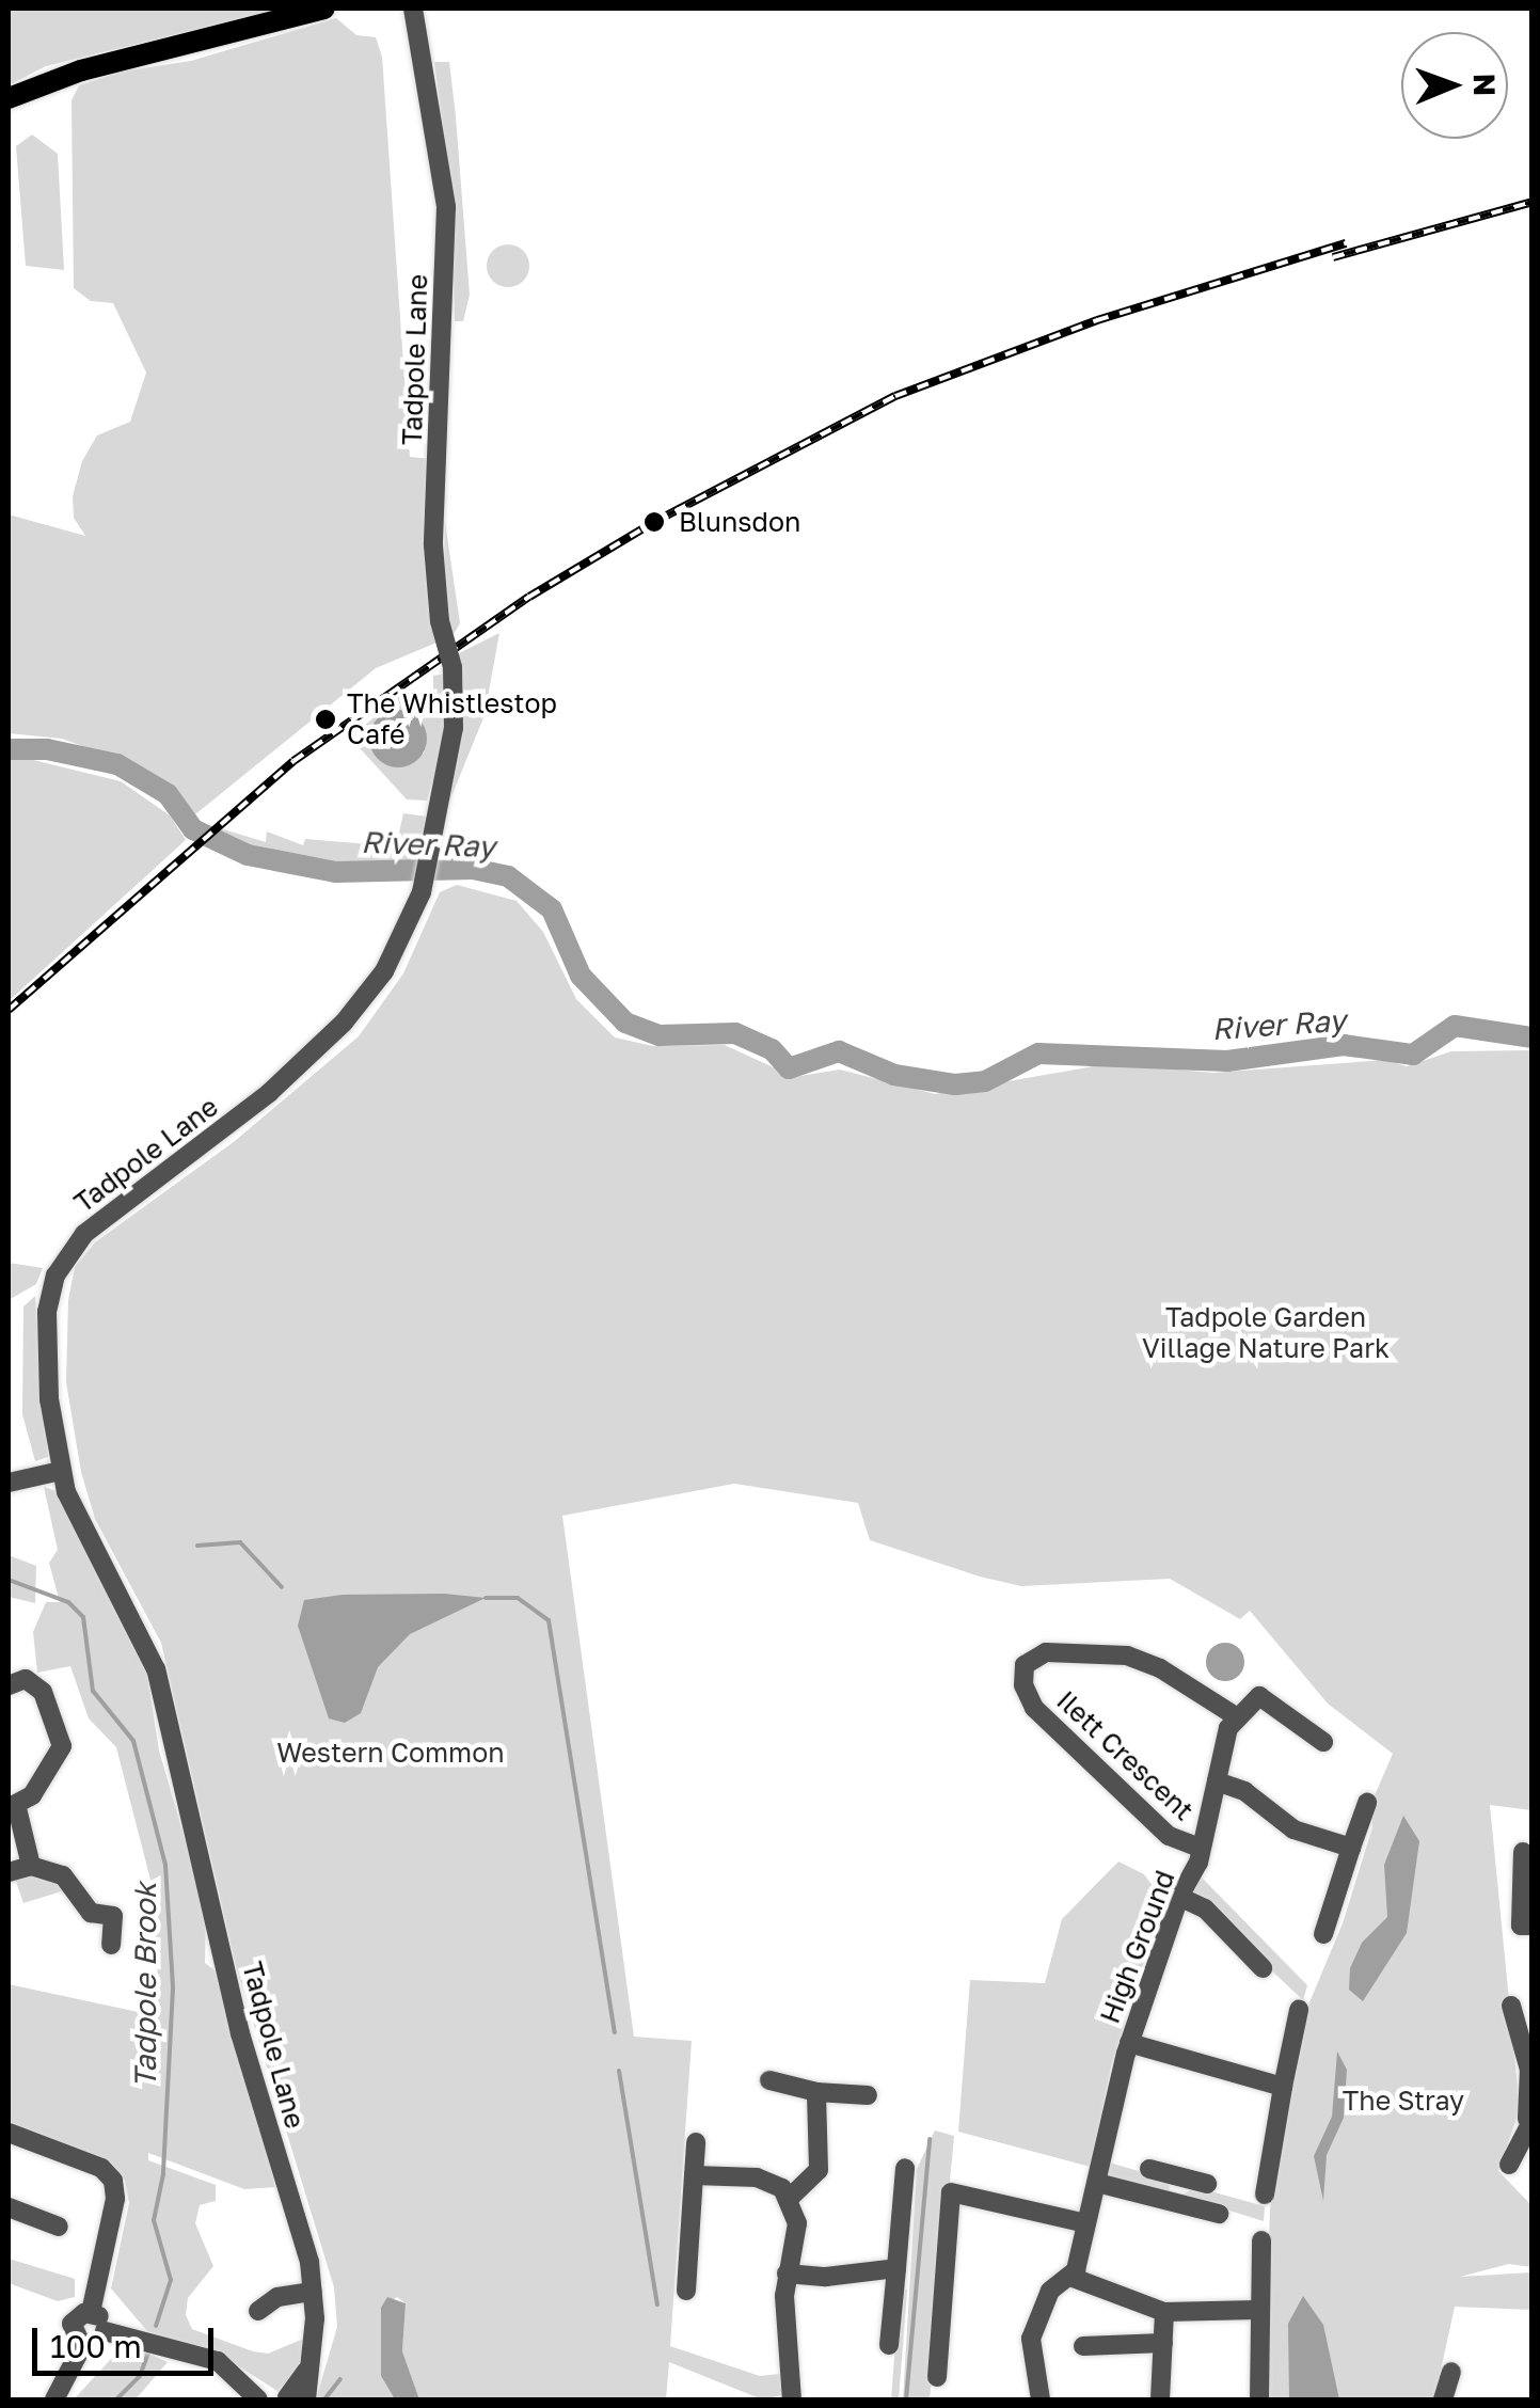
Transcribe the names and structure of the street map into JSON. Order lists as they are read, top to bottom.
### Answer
{
  "streets": {
    "street": ["Tadpole Lane", "Ilett Crescent", "High Ground"]
  },
  "crossings": [
    ["Ilett Crescent", "High Ground"]
  ],
  "water": ["River Ray", "Tadpole Brook"],
  "parks": ["Tadpole Garden Village Nature Park", "Western Common", "The Stray"],
  "places": ["Blunsdon", "The Whistlestop Café"],
  "scale_bar": "100 m",
  "north": "right"
}
